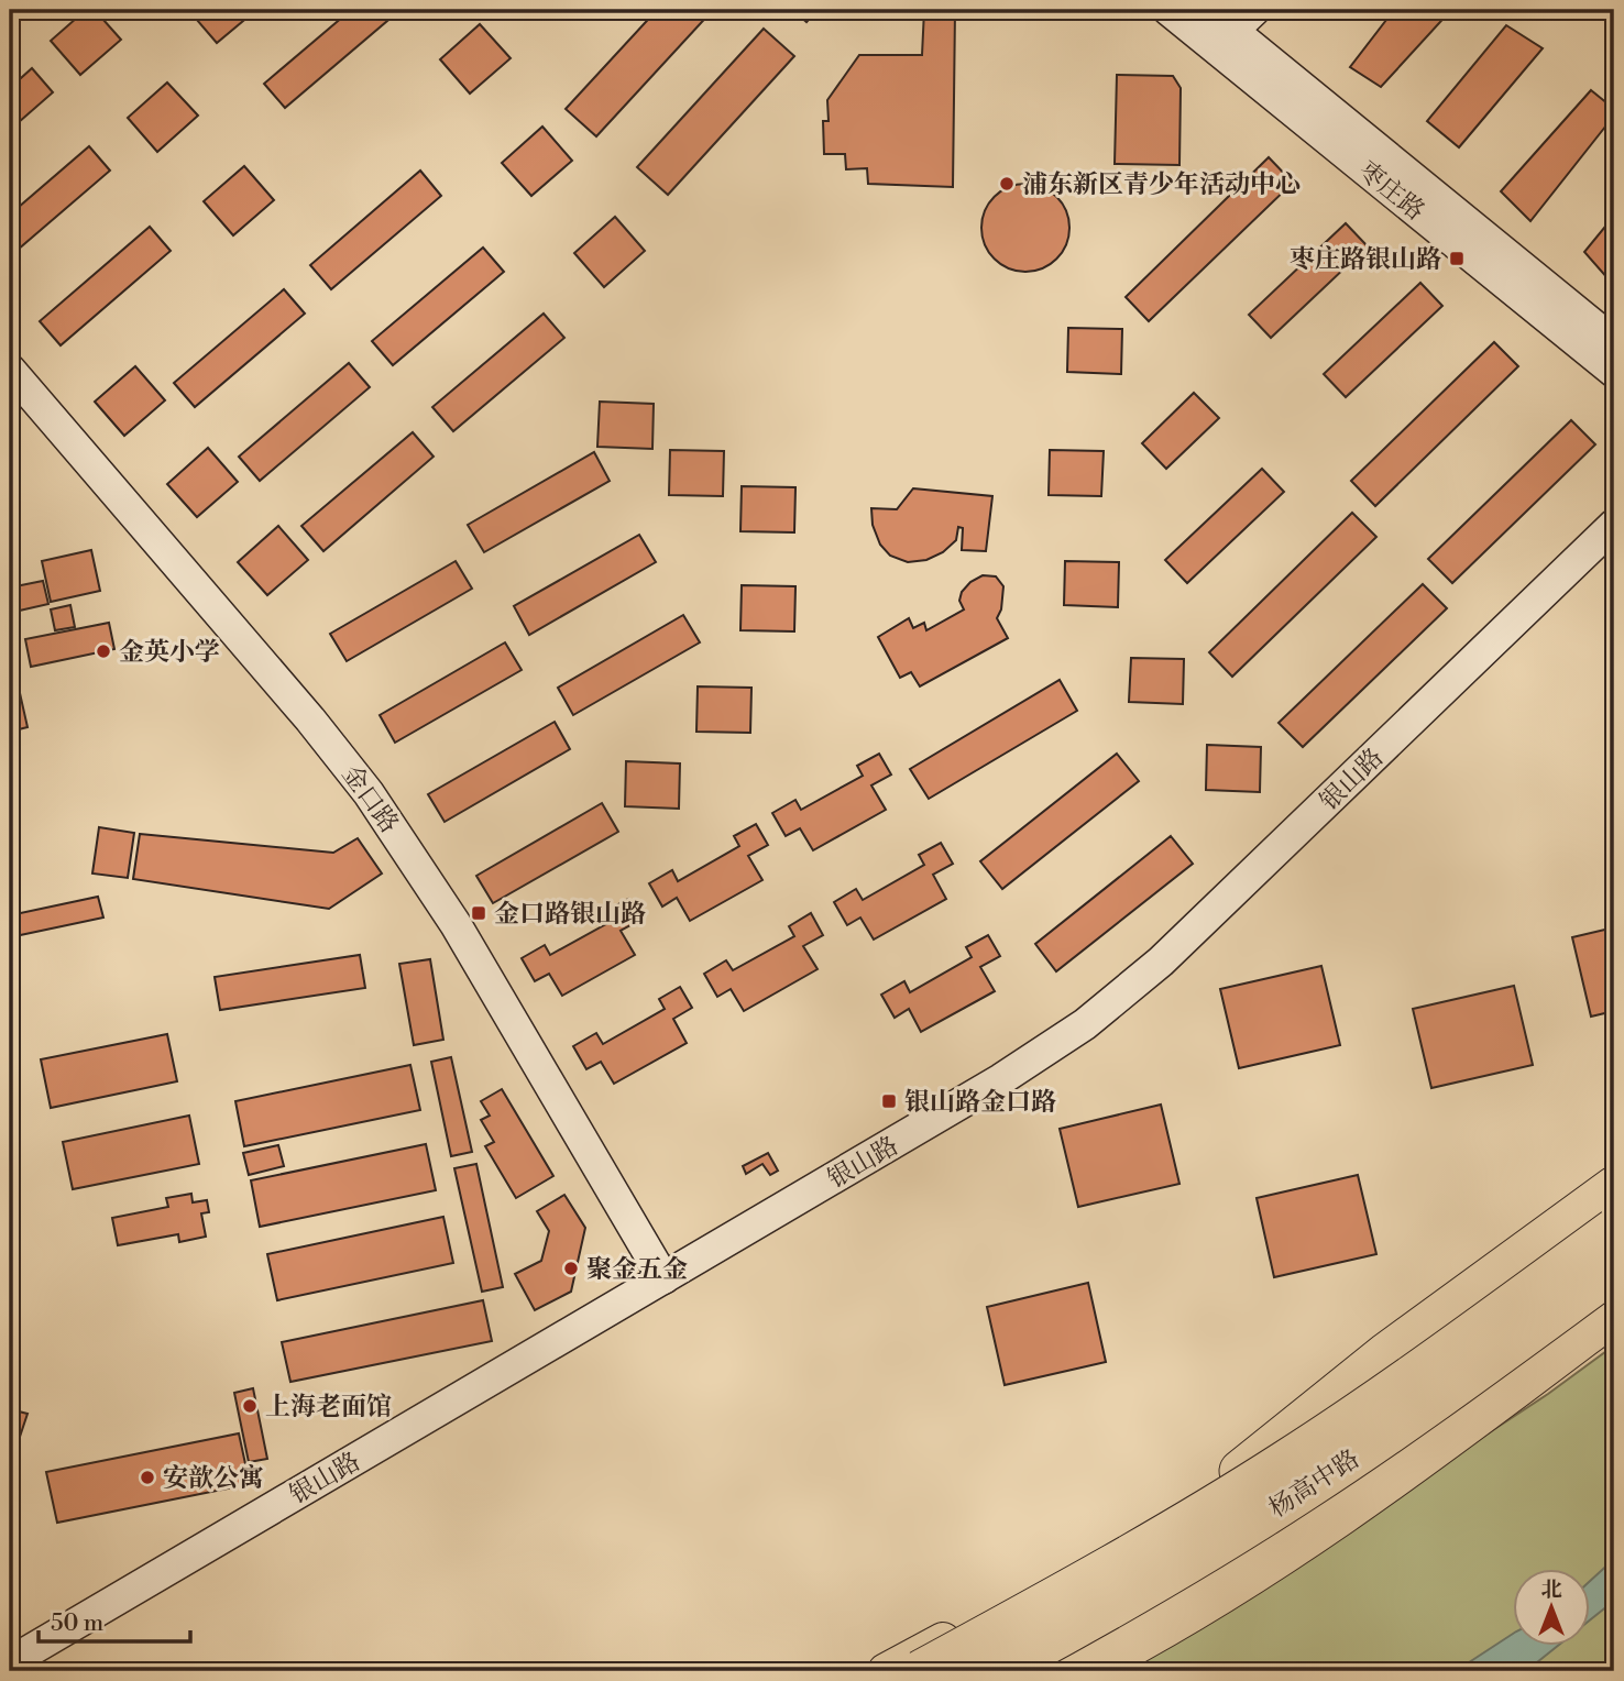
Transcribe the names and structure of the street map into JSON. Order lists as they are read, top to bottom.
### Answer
{
  "streets": {
    "highway": ["杨高中路"],
    "street": ["枣庄路", "银山路", "金口路"]
  },
  "crossings": [
    ["银山路", "金口路"]
  ],
  "places": {
    "other": [
      "浦东新区青少年活动中心",
      "金英小学",
      "聚金五金",
      "上海老面馆",
      "安歆公寓"
    ],
    "transit": ["枣庄路银山路", "金口路银山路", "银山路金口路"]
  },
  "scale_bar": "50 m",
  "north": "top"
}
